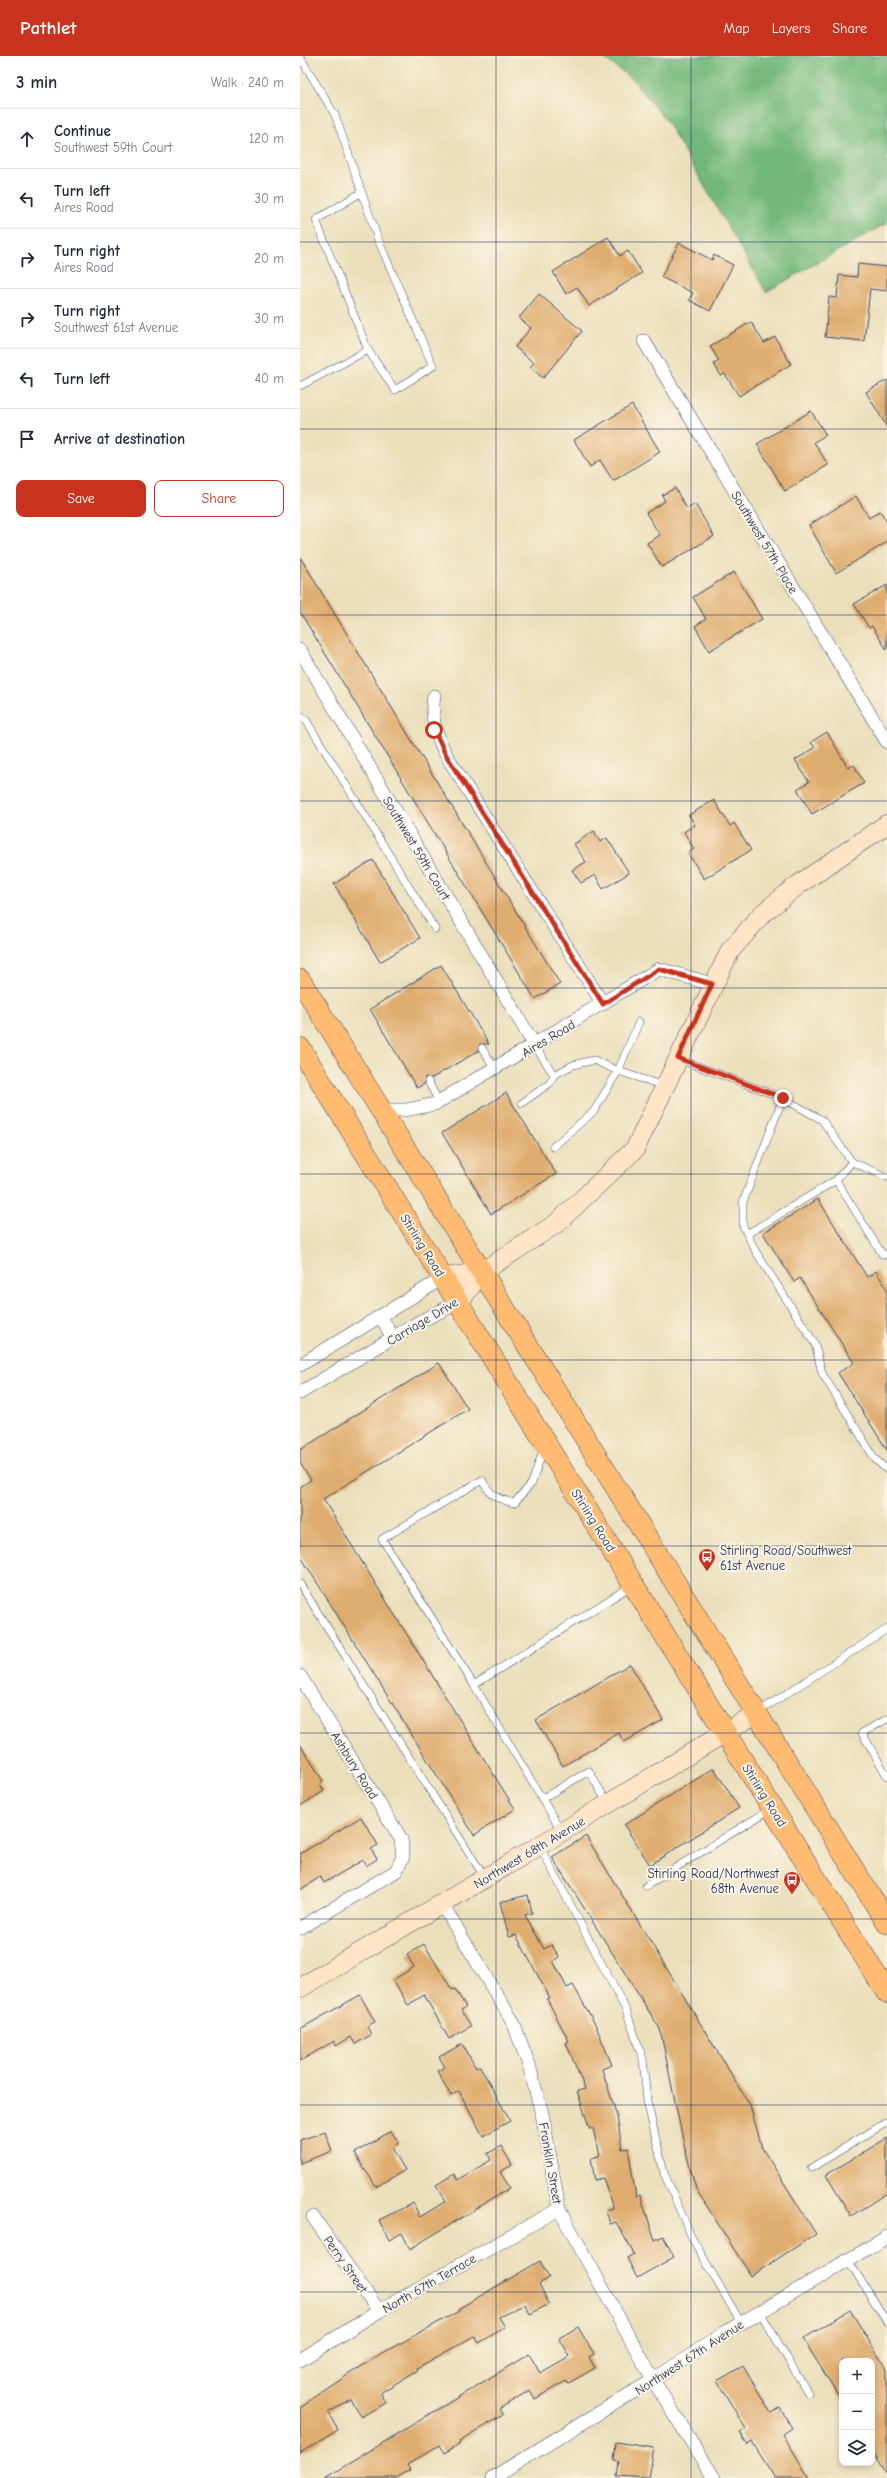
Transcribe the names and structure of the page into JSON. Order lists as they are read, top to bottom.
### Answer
{
  "streets": {
    "main road": ["Stirling Road"],
    "street": [
      "Southwest 57th Place",
      "Southwest 59th Court",
      "Aires Road",
      "Carriage Drive",
      "Ashbury Road",
      "Northwest 68th Avenue",
      "Franklin Street",
      "Perry Street",
      "North 67th Terrace",
      "Northwest 67th Avenue"
    ]
  },
  "crossings": [
    ["Southwest 59th Court", "Aires Road"],
    ["Stirling Road", "Carriage Drive"],
    ["Stirling Road", "Northwest 68th Avenue"],
    ["Northwest 68th Avenue", "Franklin Street"],
    ["Franklin Street", "North 67th Terrace"],
    ["Franklin Street", "Northwest 67th Avenue"],
    ["Perry Street", "North 67th Terrace"]
  ],
  "places": {
    "bus stop": ["Stirling Road/Southwest 61st Avenue", "Stirling Road/Northwest 68th Avenue"]
  },
  "page": {
    "header": "Pathlet",
    "nav": ["Map", "Layers", "Share"],
    "heading": ["3 min", "Walk · 240 m"],
    "list": [
      ["Continue", "Southwest 59th Court", "120 m"],
      ["Turn left", "Aires Road", "30 m"],
      ["Turn right", "Aires Road", "20 m"],
      ["Turn right", "Southwest 61st Avenue", "30 m"],
      ["Turn left", "40 m"],
      "Arrive at destination"
    ],
    "buttons": ["Save", "Share"],
    "map_buttons": ["+", "−"]
  }
}
